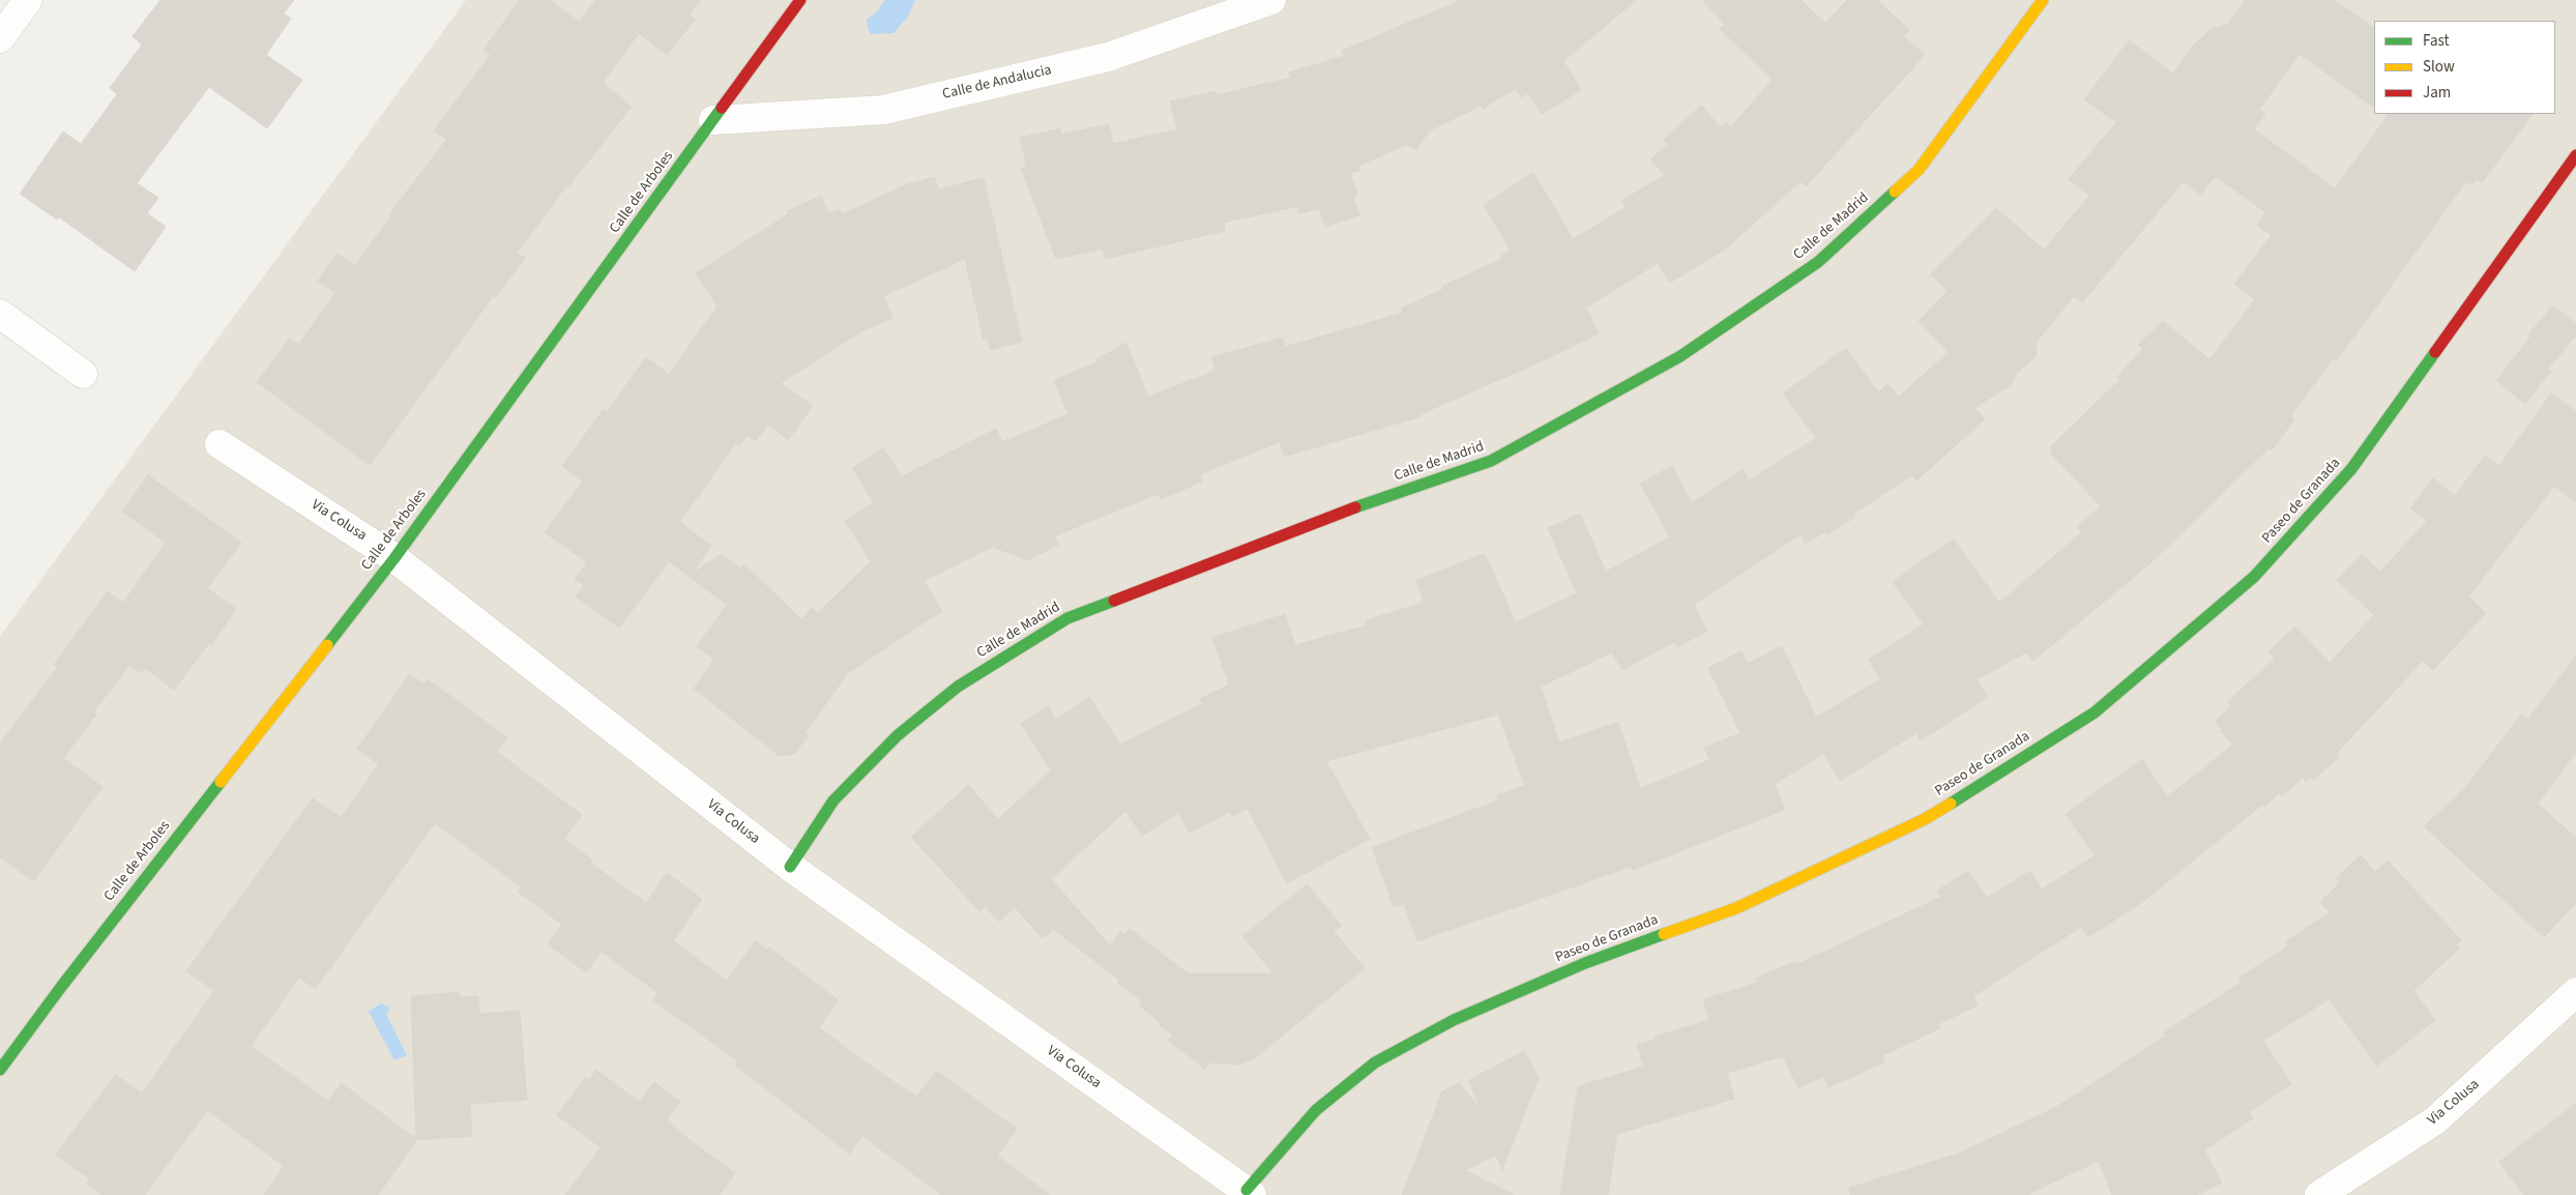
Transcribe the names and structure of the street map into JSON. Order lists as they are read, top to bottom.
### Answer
{
  "streets": {
    "street": [
      "Calle de Andalucia",
      "Calle de Arboles",
      "Calle de Madrid",
      "Paseo de Granada",
      "Via Colusa"
    ]
  },
  "crossings": [
    ["Calle de Andalucia", "Calle de Arboles"],
    ["Calle de Arboles", "Via Colusa"],
    ["Calle de Madrid", "Via Colusa"],
    ["Paseo de Granada", "Via Colusa"]
  ],
  "legend": ["Fast", "Slow", "Jam"]
}
